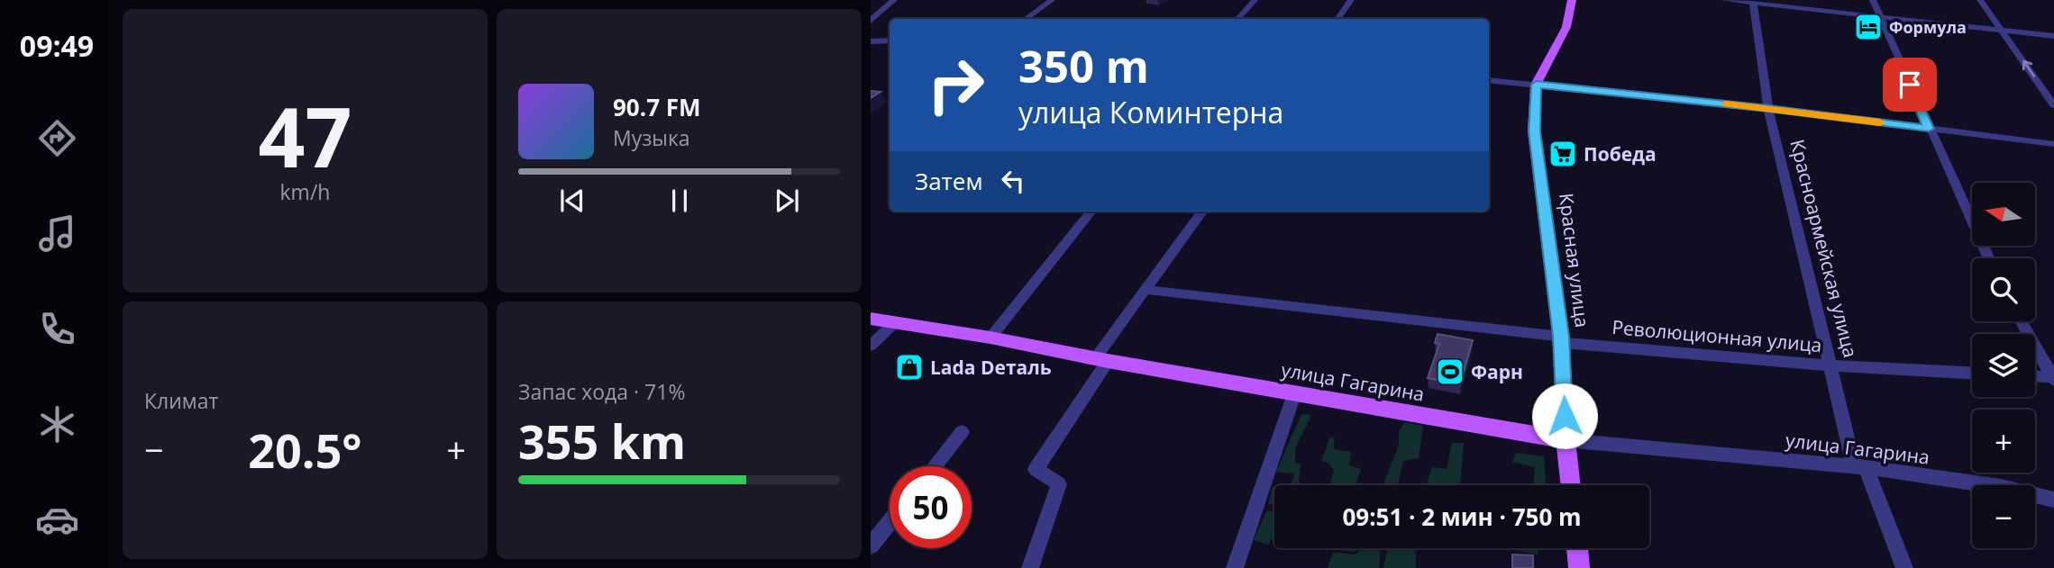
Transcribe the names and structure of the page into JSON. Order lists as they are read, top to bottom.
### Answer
{
  "streets": {
    "main road": ["Красная улица", "улица Гагарина"],
    "street": ["Красноармейская улица", "Революционная улица"]
  },
  "crossings": [
    ["Красноармейская улица", "Революционная улица"],
    ["Красноармейская улица", "улица Гагарина"],
    ["Красная улица", "Революционная улица"],
    ["Красная улица", "улица Гагарина"]
  ],
  "places": {
    "hotel": ["Формула"],
    "supermarket": ["Победа"],
    "shop": ["Lada Dеталь"],
    "sports": ["Фарн"]
  },
  "north": "left",
  "page": {
    "tabs": "09:49",
    "tile": [
      ["47", "km/h"],
      "Климат",
      ["Запас хода · 71%", "355 km"]
    ],
    "turn": ["350 m", "улица Коминтерна"],
    "song": ["90.7 FM", "Музыка"],
    "then": "Затем",
    "map_buttons": ["+", "−"],
    "heat": ["−", "20.5°", "+"],
    "limit": "50",
    "trip": "09:51 · 2 мин · 750 m"
  }
}
